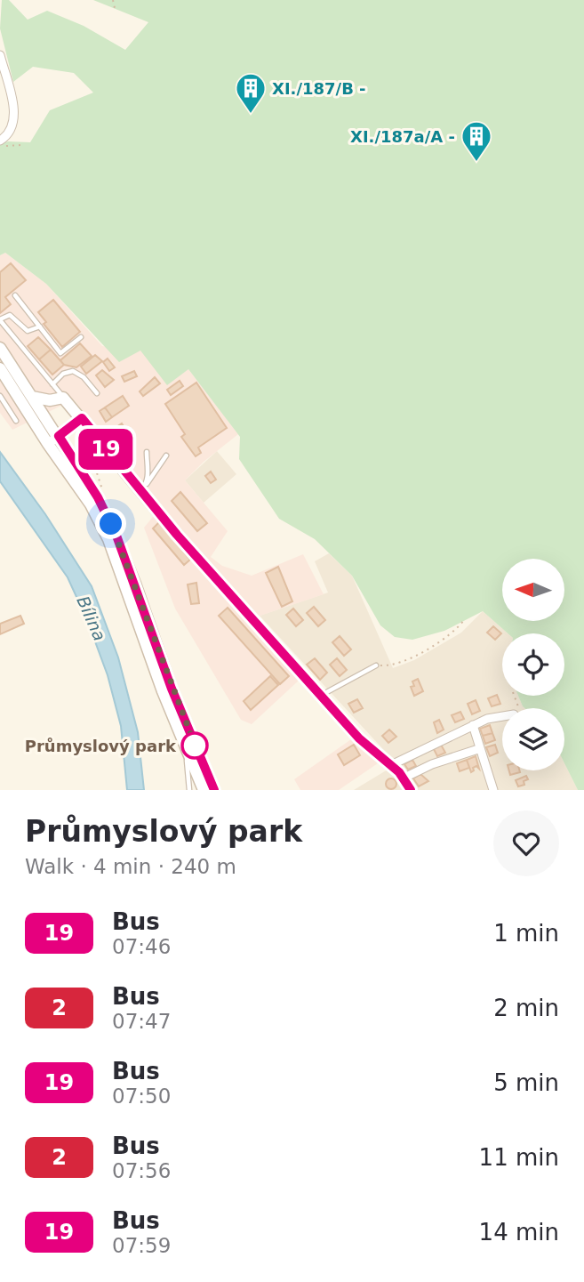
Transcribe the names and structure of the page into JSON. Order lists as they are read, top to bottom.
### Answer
{
  "water": ["Bílina"],
  "places": {
    "building": ["XI./187/B -", "XI./187a/A -"],
    "other": ["Průmyslový park"]
  },
  "lines": ["bus line 19"],
  "north": "left",
  "page": {
    "on_map": "19",
    "heading": ["Průmyslový park", "Walk · 4 min · 240 m"],
    "list": [
      {
        "mark": "19",
        "name": "Bus",
        "note": "07:46",
        "value": "1 min"
      },
      {
        "mark": "2",
        "name": "Bus",
        "note": "07:47",
        "value": "2 min"
      },
      {
        "mark": "19",
        "name": "Bus",
        "note": "07:50",
        "value": "5 min"
      },
      {
        "mark": "2",
        "name": "Bus",
        "note": "07:56",
        "value": "11 min"
      },
      {
        "mark": "19",
        "name": "Bus",
        "note": "07:59",
        "value": "14 min"
      }
    ]
  }
}
